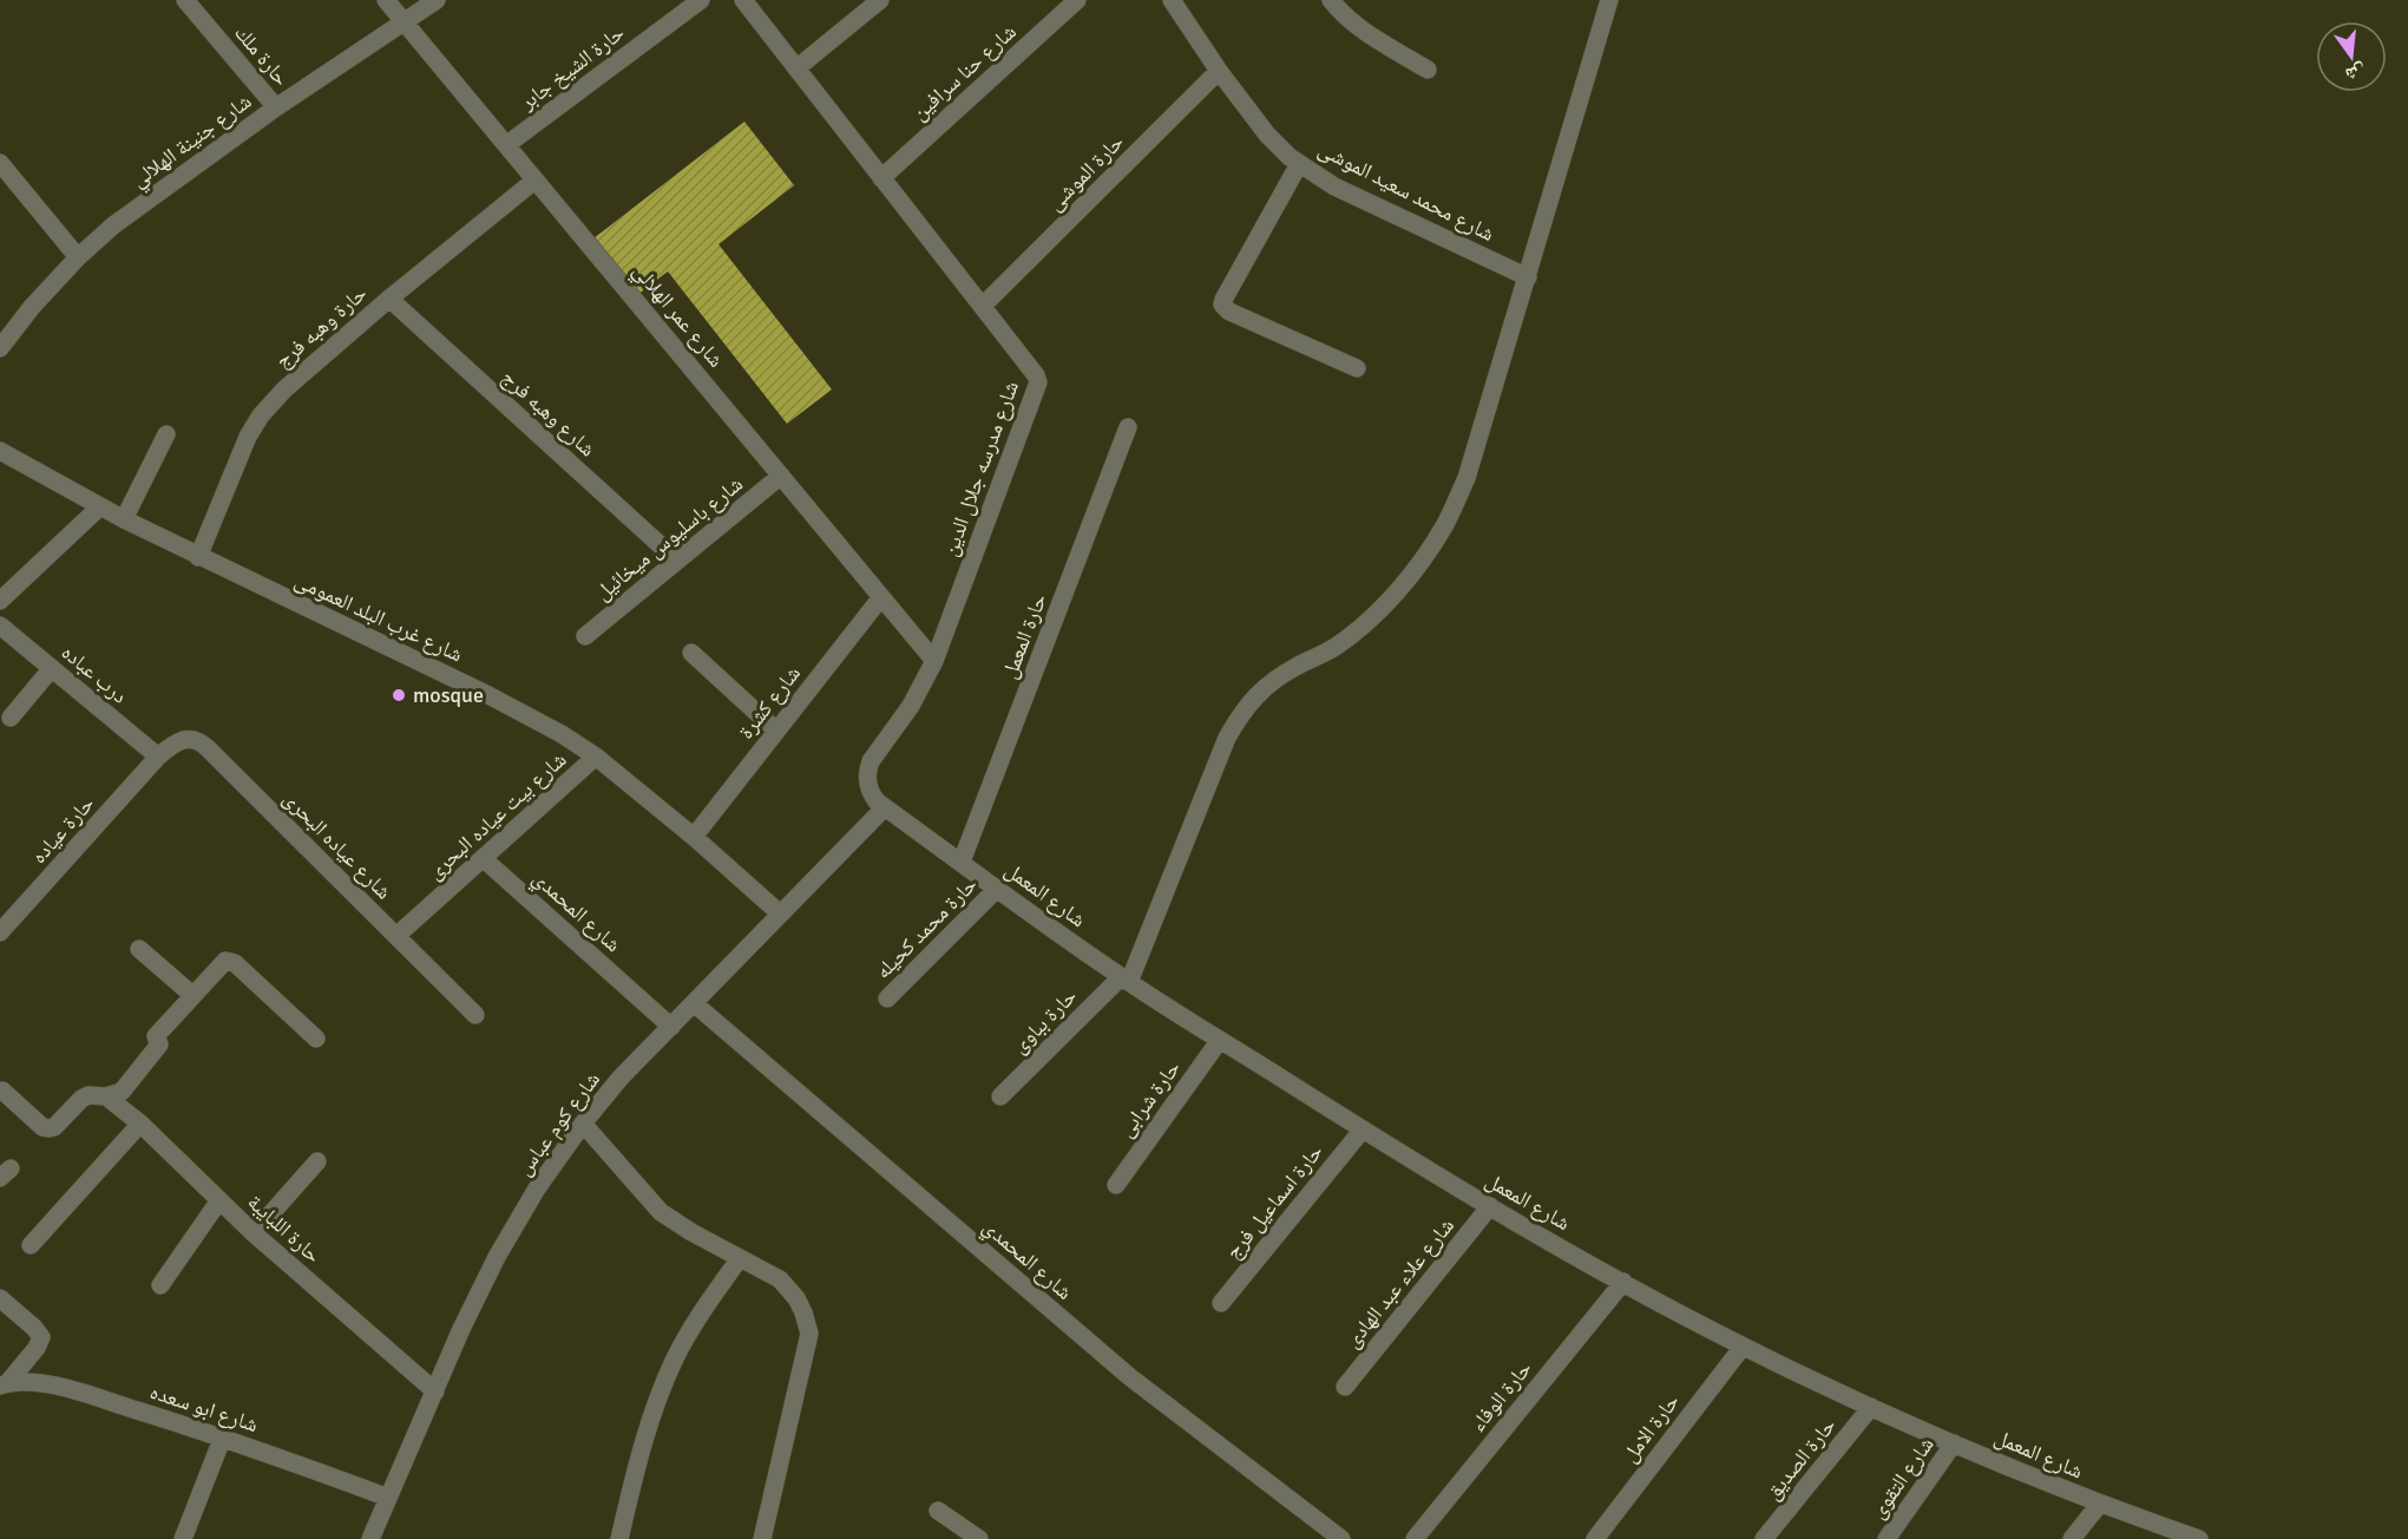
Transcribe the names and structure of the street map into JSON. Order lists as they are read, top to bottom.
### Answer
{
  "streets": {
    "street": [
      "حارة ملك",
      "حارة الشيخ جابر",
      "شارع حنا سرافين",
      "شارع جنينة الهلالي",
      "حارة الموشى",
      "شارع محمد سعيد الموشى",
      "شارع عمر الهلالي",
      "حارة وهبه فرج",
      "شارع وهبه فرج",
      "شارع مدرسه جلال الدين",
      "شارع باسليوس ميخائيل",
      "شارع غرب البلد العمومى",
      "حارة المعمل",
      "درب عباده",
      "شارع كشرة",
      "شارع بيت عياده البحرى",
      "حارة عياده",
      "شارع عياده البحرى",
      "شارع المعمل",
      "شارع المحمدي",
      "حارة محمد كحيله",
      "حارة بباوى",
      "حارة شرابى",
      "شارع كوم عباس",
      "حارة اسماعيل فرج",
      "حارة اللبايبة",
      "شارع علاء عبد الهادى",
      "حارة الوفاء",
      "شارع ابو سعده",
      "حارة الامل",
      "حارة الصديق",
      "شارع التقوى"
    ]
  },
  "crossings": [
    ["حارة ملك", "شارع جنينة الهلالي"],
    ["حارة الشيخ جابر", "شارع عمر الهلالي"],
    ["شارع حنا سرافين", "شارع مدرسه جلال الدين"],
    ["شارع جنينة الهلالي", "شارع عمر الهلالي"],
    ["حارة الموشى", "شارع محمد سعيد الموشى"],
    ["حارة الموشى", "شارع مدرسه جلال الدين"],
    ["شارع عمر الهلالي", "حارة وهبه فرج"],
    ["شارع عمر الهلالي", "شارع مدرسه جلال الدين"],
    ["شارع عمر الهلالي", "شارع باسليوس ميخائيل"],
    ["شارع عمر الهلالي", "شارع كشرة"],
    ["حارة وهبه فرج", "شارع وهبه فرج"],
    ["حارة وهبه فرج", "شارع غرب البلد العمومى"],
    ["شارع وهبه فرج", "شارع باسليوس ميخائيل"],
    ["شارع مدرسه جلال الدين", "شارع المعمل"],
    ["شارع مدرسه جلال الدين", "شارع كوم عباس"],
    ["شارع غرب البلد العمومى", "شارع كشرة"],
    ["شارع غرب البلد العمومى", "شارع بيت عياده البحرى"],
    ["شارع غرب البلد العمومى", "شارع كوم عباس"],
    ["حارة المعمل", "شارع المعمل"],
    ["درب عباده", "حارة عياده"],
    ["درب عباده", "شارع عياده البحرى"],
    ["شارع بيت عياده البحرى", "شارع عياده البحرى"],
    ["شارع بيت عياده البحرى", "شارع المحمدي"],
    ["حارة عياده", "شارع عياده البحرى"],
    ["شارع المعمل", "حارة محمد كحيله"],
    ["شارع المعمل", "حارة بباوى"],
    ["شارع المعمل", "حارة شرابى"],
    ["شارع المعمل", "شارع كوم عباس"],
    ["شارع المعمل", "حارة اسماعيل فرج"],
    ["شارع المعمل", "شارع علاء عبد الهادى"],
    ["شارع المعمل", "حارة الوفاء"],
    ["شارع المعمل", "حارة الامل"],
    ["شارع المعمل", "حارة الصديق"],
    ["شارع المعمل", "شارع التقوى"],
    ["شارع المحمدي", "شارع كوم عباس"],
    ["شارع كوم عباس", "حارة اللبايبة"],
    ["شارع كوم عباس", "شارع ابو سعده"]
  ],
  "places": ["mosque"],
  "north": "bottom"
}
